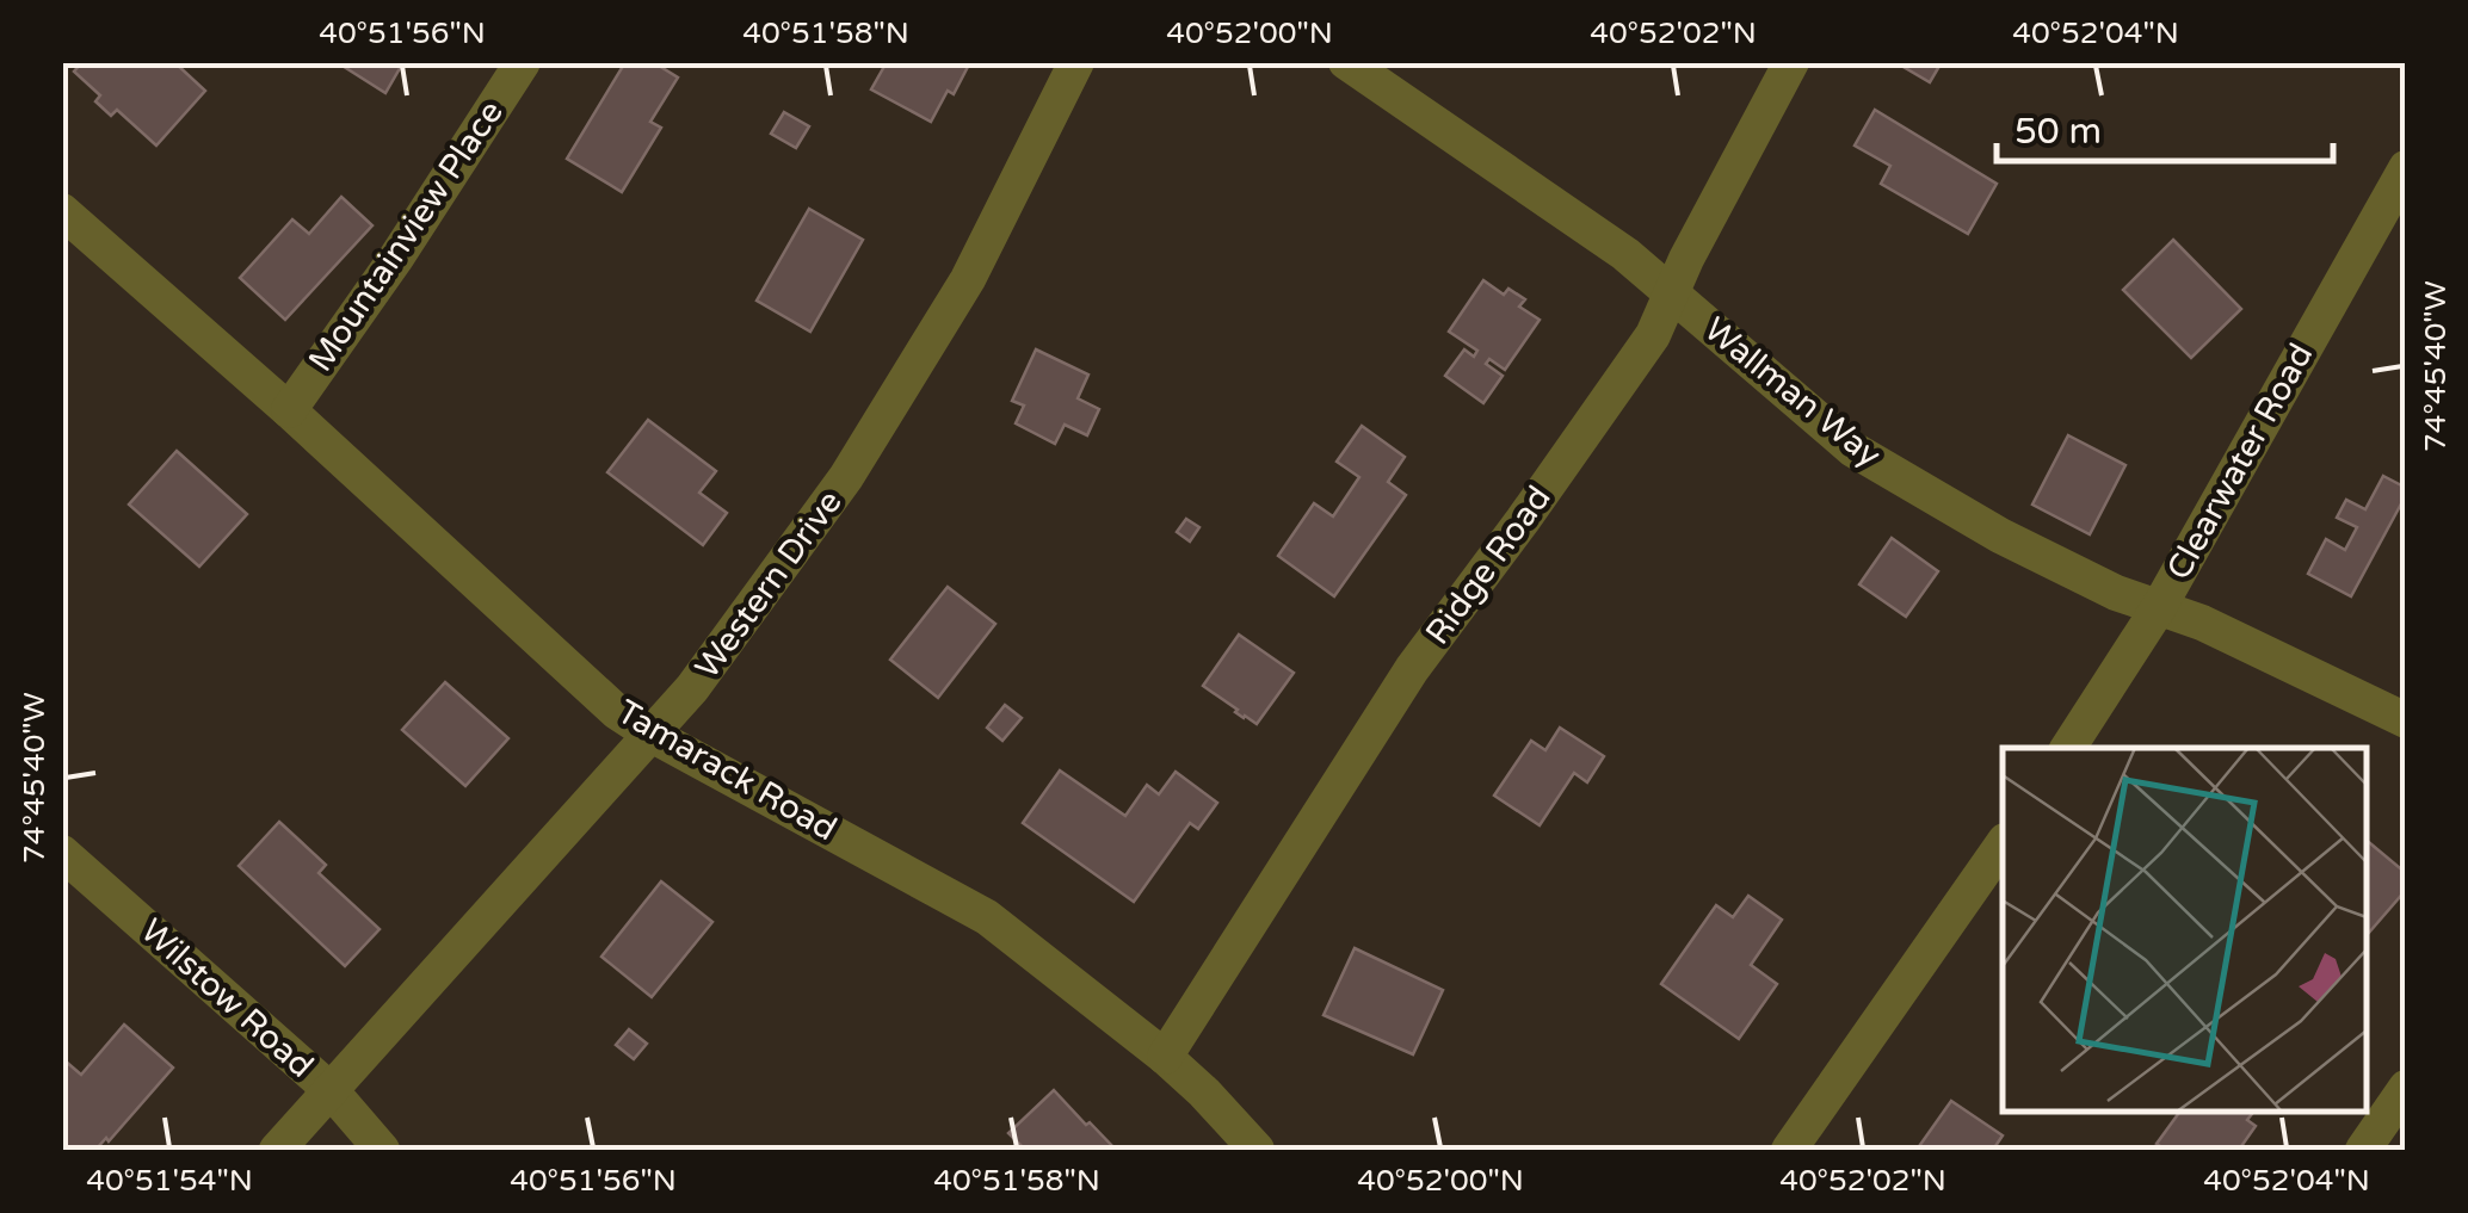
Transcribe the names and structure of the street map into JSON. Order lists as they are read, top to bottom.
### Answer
{
  "streets": {
    "street": [
      "Mountainview Place",
      "Wallman Way",
      "Clearwater Road",
      "Ridge Road",
      "Western Drive",
      "Tamarack Road",
      "Wilstow Road"
    ]
  },
  "crossings": [
    ["Mountainview Place", "Tamarack Road"],
    ["Wallman Way", "Clearwater Road"],
    ["Wallman Way", "Ridge Road"],
    ["Ridge Road", "Tamarack Road"],
    ["Western Drive", "Tamarack Road"],
    ["Western Drive", "Wilstow Road"]
  ],
  "scale_bar": "50 m",
  "coordinates": [
    "40°51'56\"N",
    "40°51'58\"N",
    "40°52'00\"N",
    "40°52'02\"N",
    "40°52'04\"N",
    "74°45'40\"W",
    "40°51'54\"N"
  ]
}
